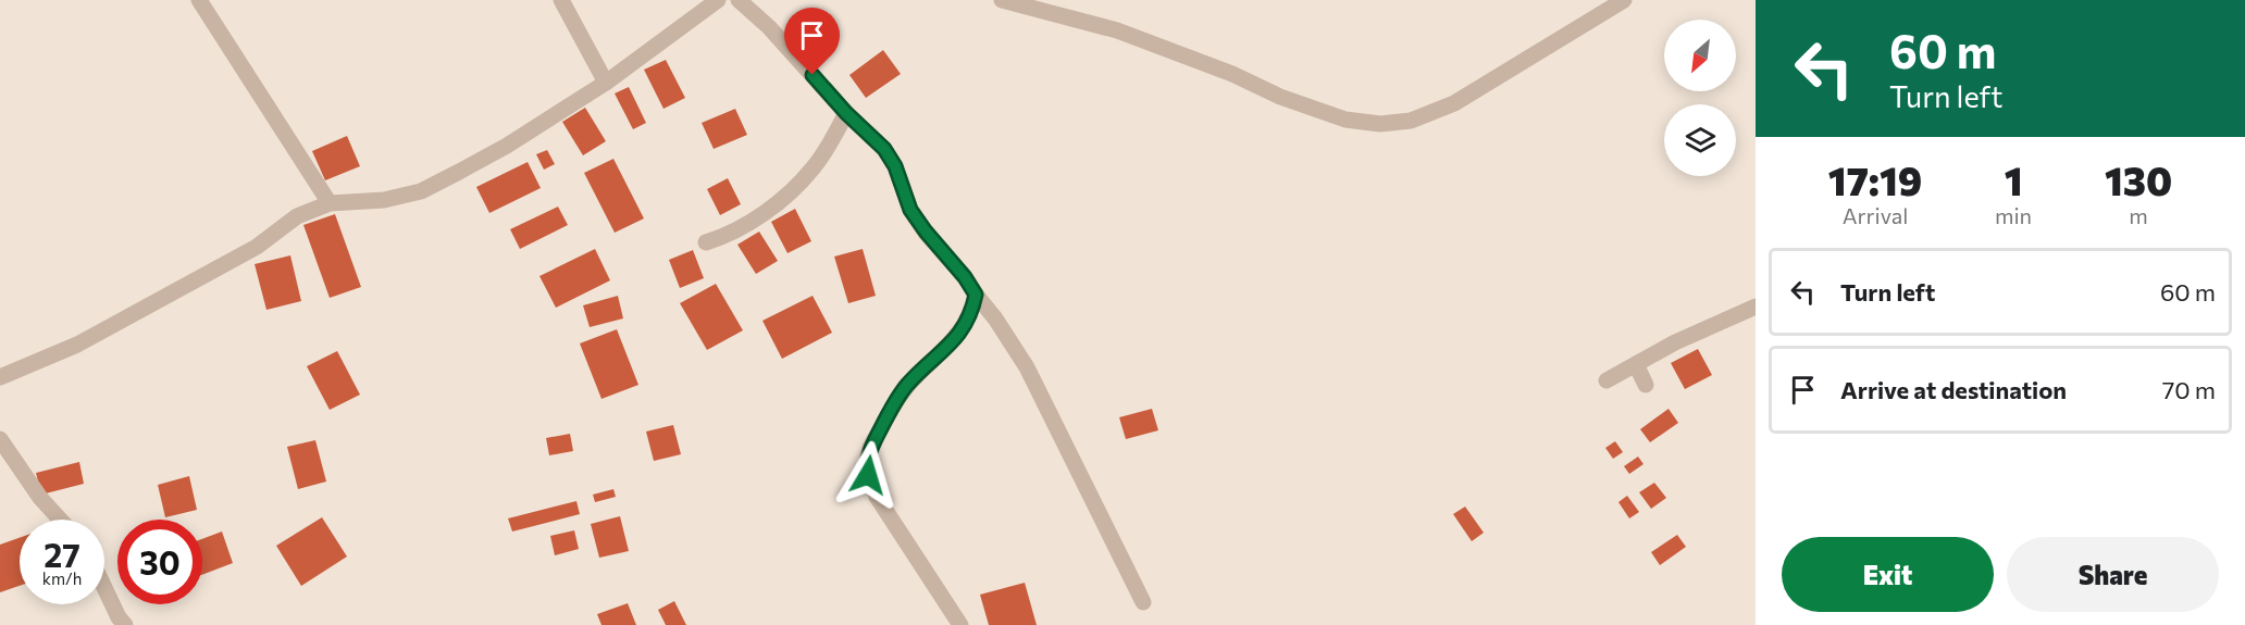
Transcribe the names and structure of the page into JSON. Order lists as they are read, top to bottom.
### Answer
{
  "north": "bottom left",
  "page": {
    "turn": ["60 m", "Turn left"],
    "eta": [
      "17:19",
      "Arrival",
      "1",
      "min",
      "130",
      "m"
    ],
    "list": [
      {
        "name": "Turn left",
        "value": "60 m"
      },
      {
        "name": "Arrive at destination",
        "value": "70 m"
      }
    ],
    "speed": "27 km/h",
    "limit": "30",
    "buttons": ["Exit", "Share"]
  }
}
